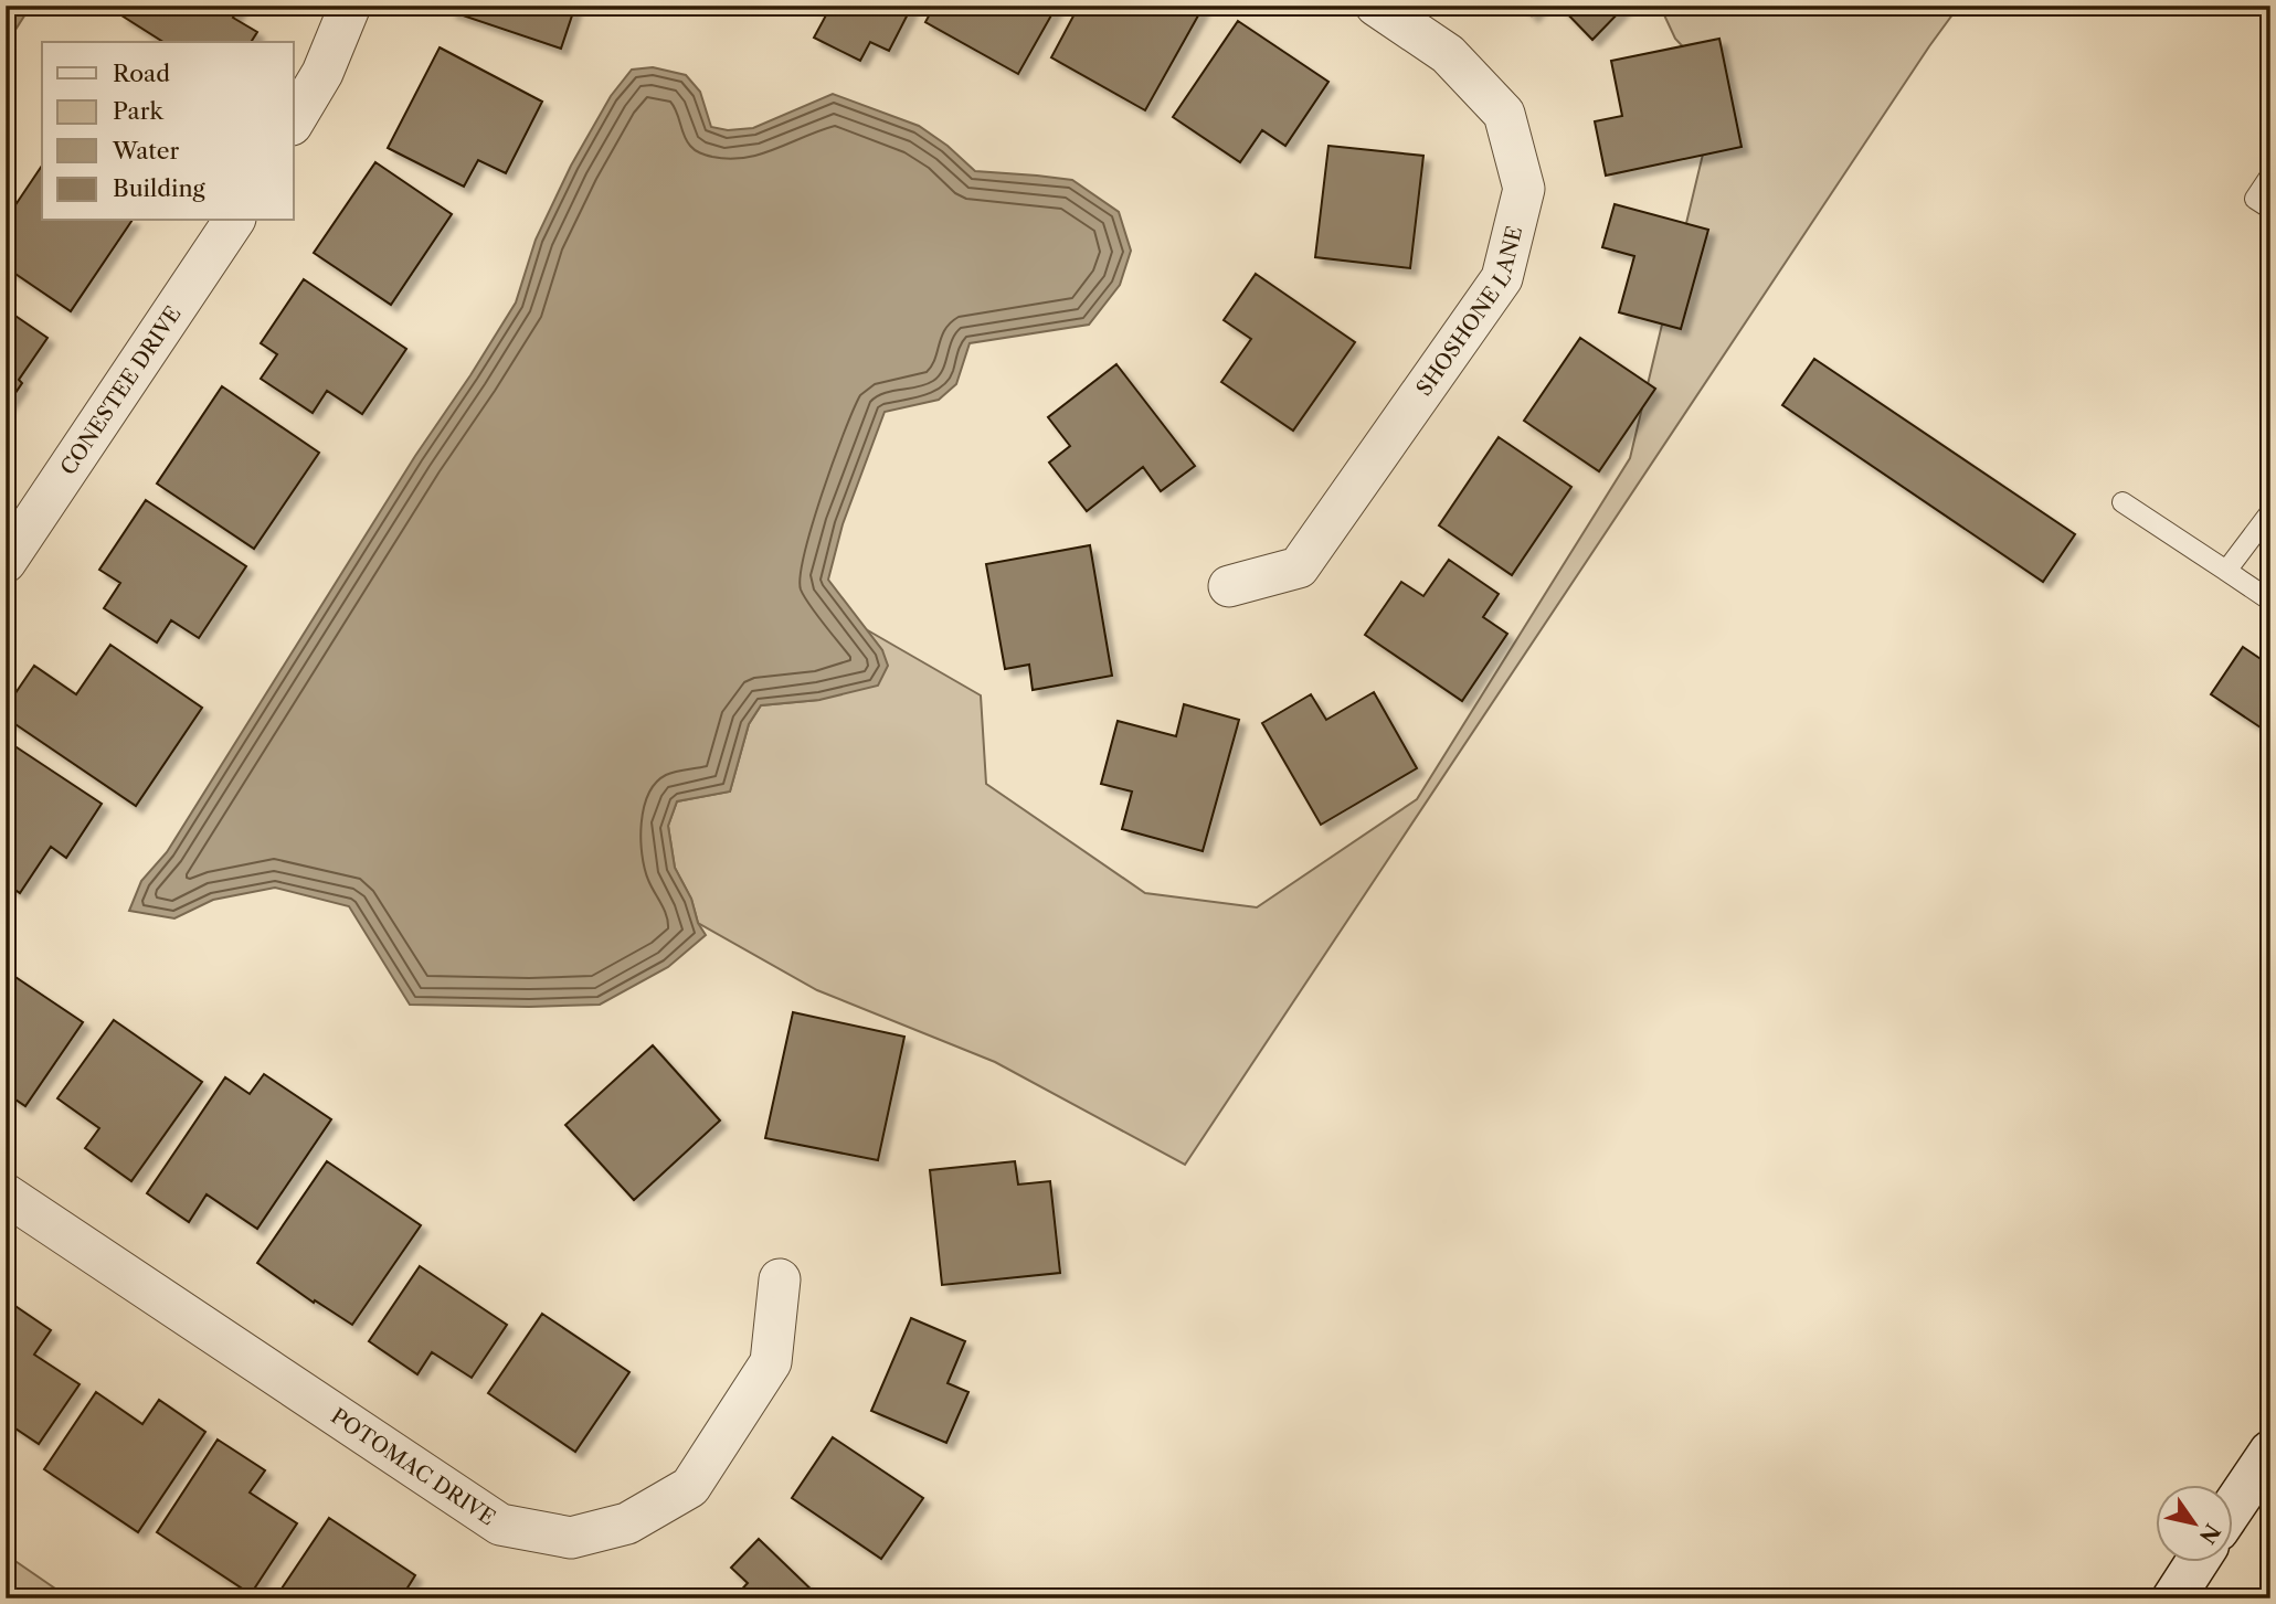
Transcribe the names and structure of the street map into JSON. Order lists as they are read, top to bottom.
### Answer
{
  "streets": {
    "street": ["SHOSHONE LANE", "CONESTEE DRIVE", "POTOMAC DRIVE"]
  },
  "legend": [
    "Road",
    "Park",
    "Water",
    "Building"
  ],
  "north": "bottom right"
}
